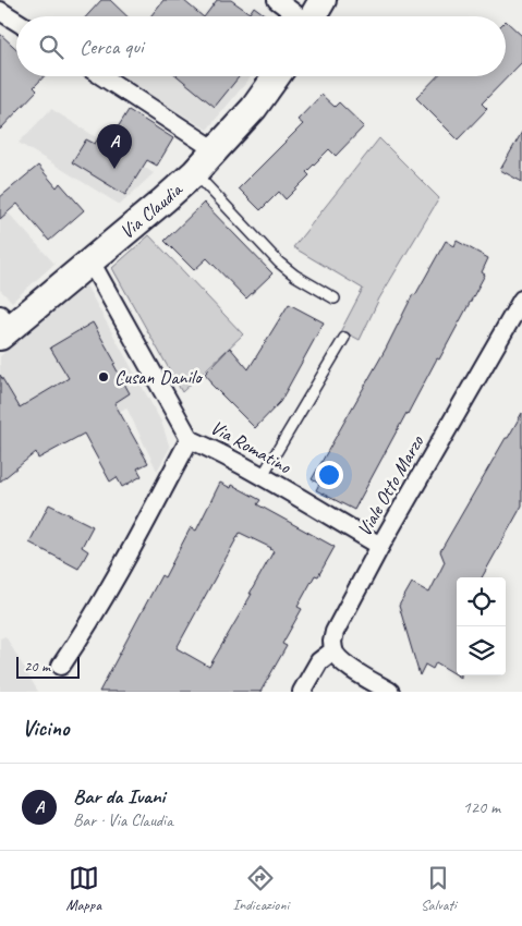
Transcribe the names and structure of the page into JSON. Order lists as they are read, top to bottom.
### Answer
{
  "streets": {
    "street": ["Via Claudia", "Via Romatino", "Viale Otto Marzo"]
  },
  "crossings": [
    ["Via Claudia", "Via Romatino"],
    ["Via Romatino", "Viale Otto Marzo"]
  ],
  "places": ["Cusan Danilo"],
  "scale_bar": "20 m",
  "page": {
    "search": "Cerca qui",
    "pins": "A",
    "scale": "20 m",
    "heading": "Vicino",
    "list": [
      {
        "mark": "A",
        "name": "Bar da Ivani",
        "note": "Bar · Via Claudia",
        "value": "120 m"
      }
    ],
    "nav": ["Mappa", "Indicazioni", "Salvati"]
  }
}
